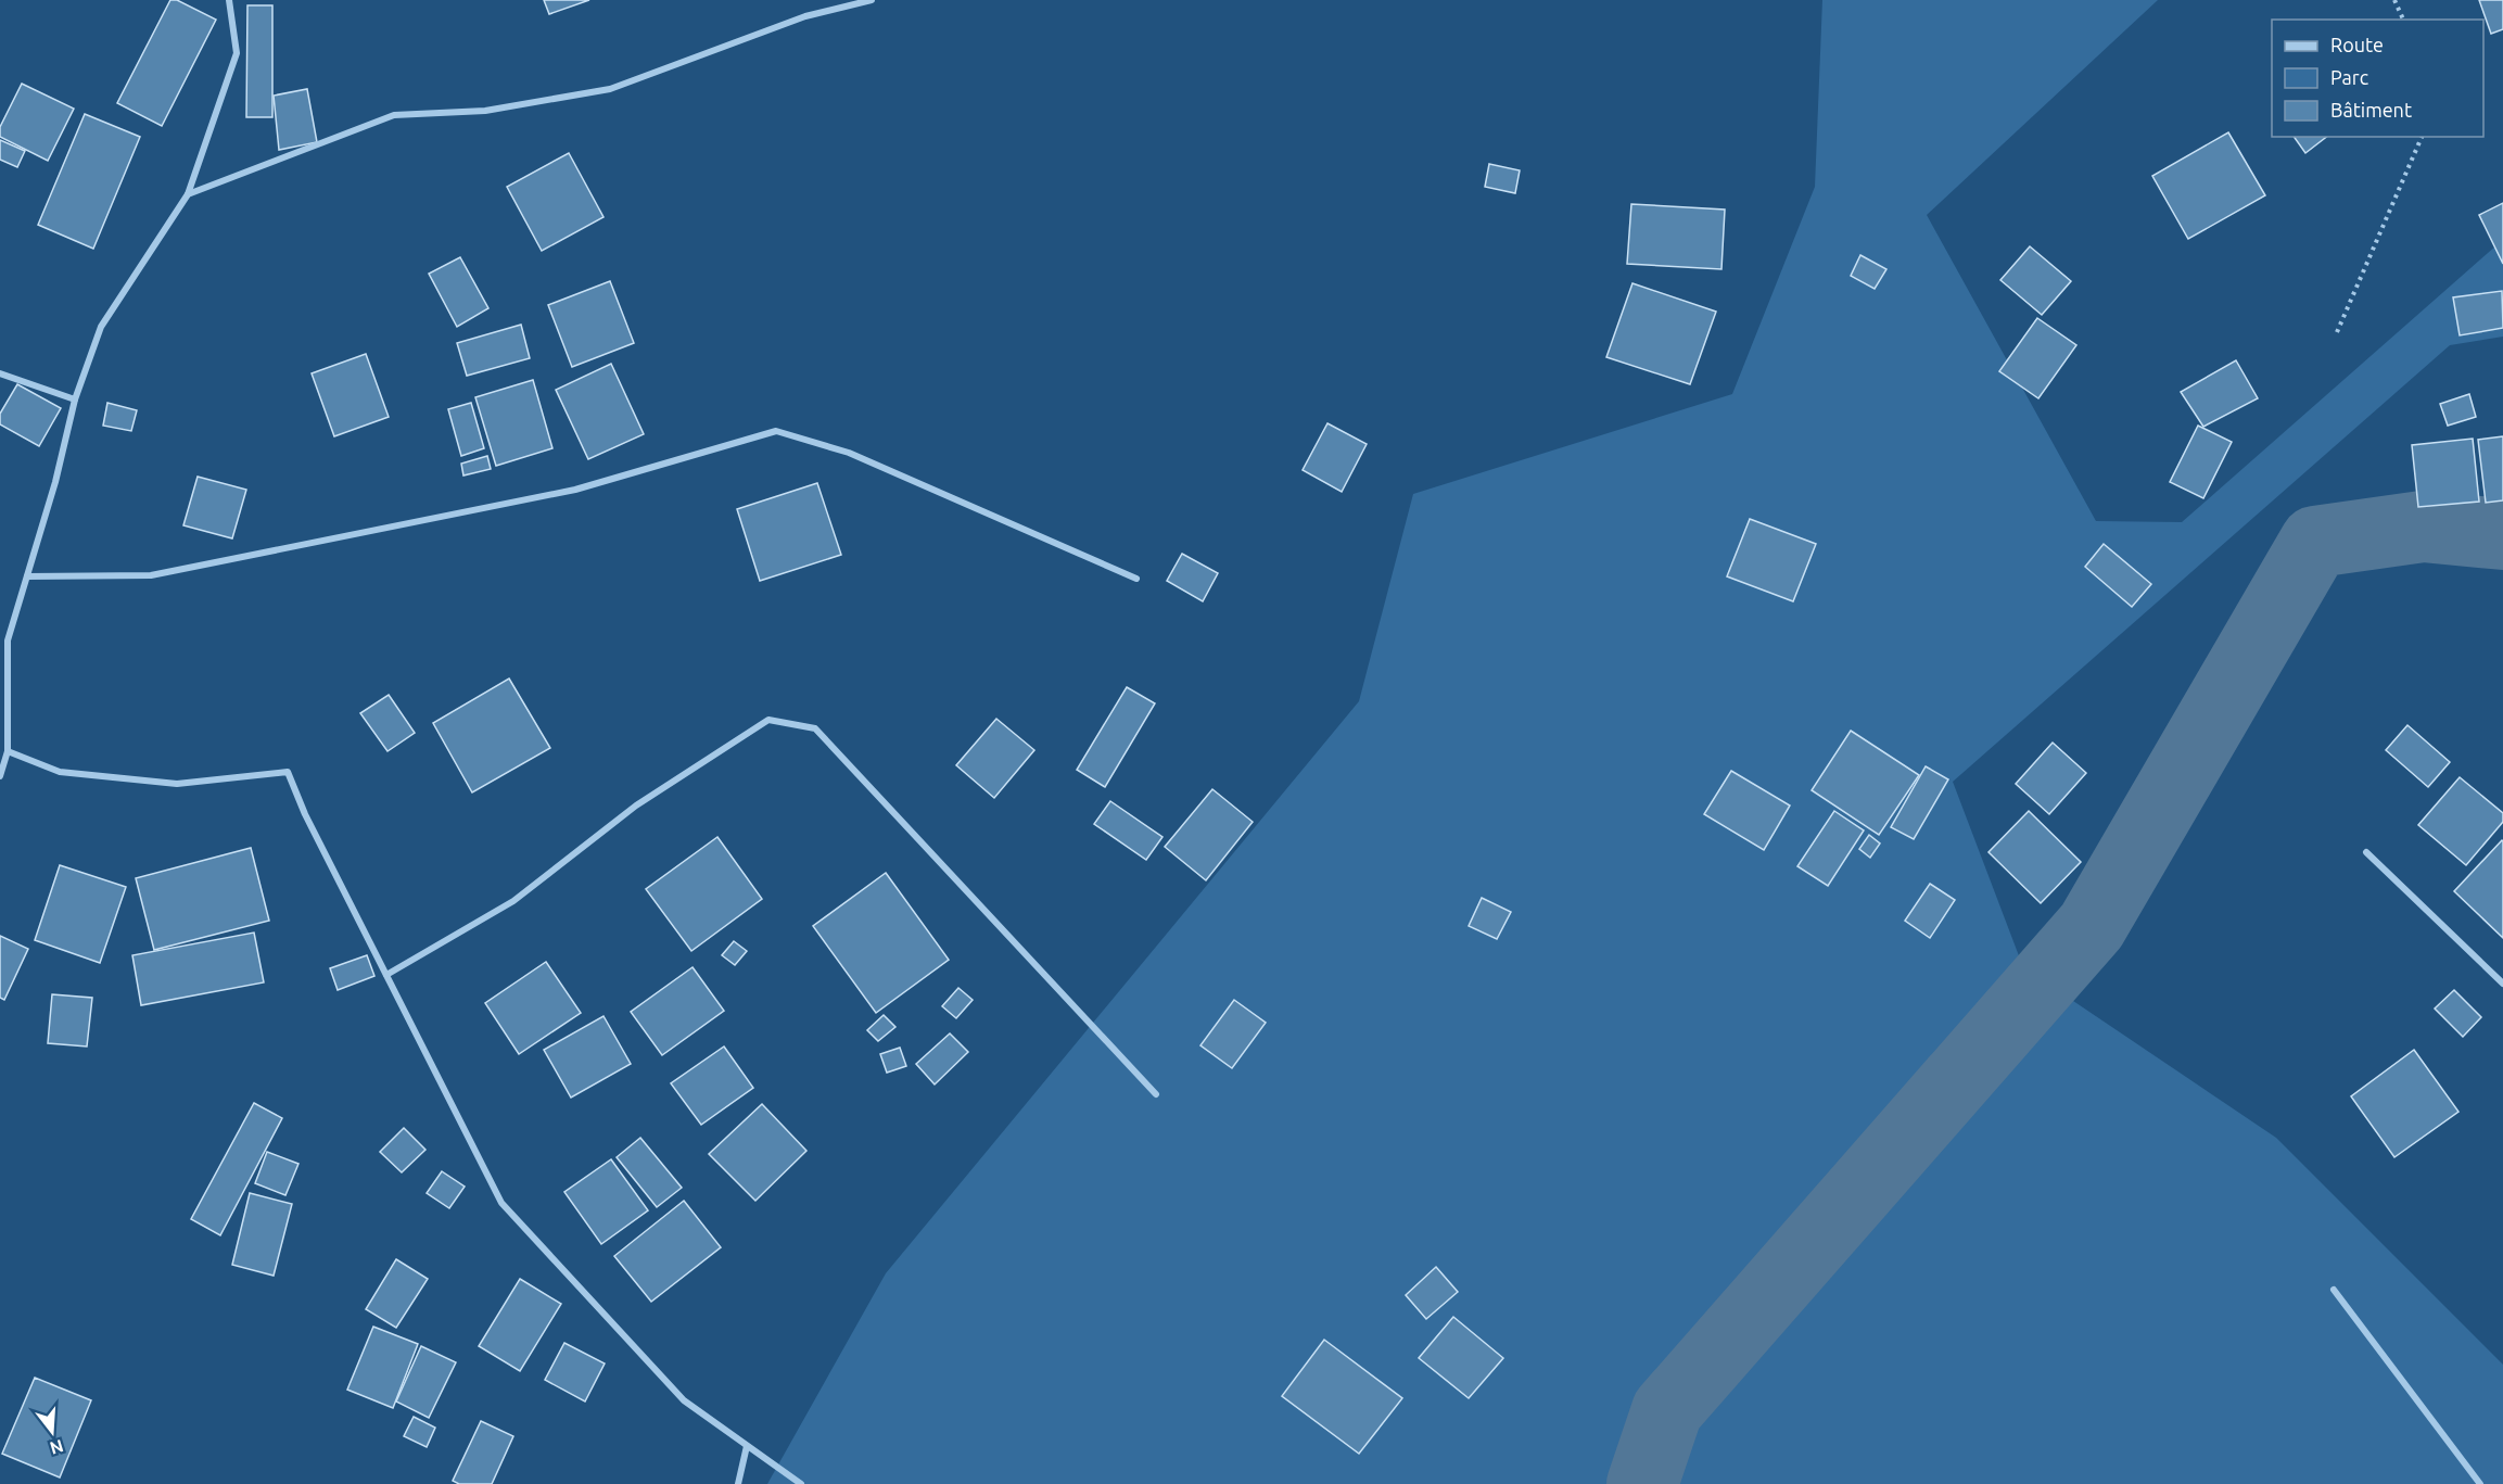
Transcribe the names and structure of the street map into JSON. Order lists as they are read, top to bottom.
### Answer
{
  "legend": ["Route", "Parc", "Bâtiment"],
  "north": "bottom"
}
